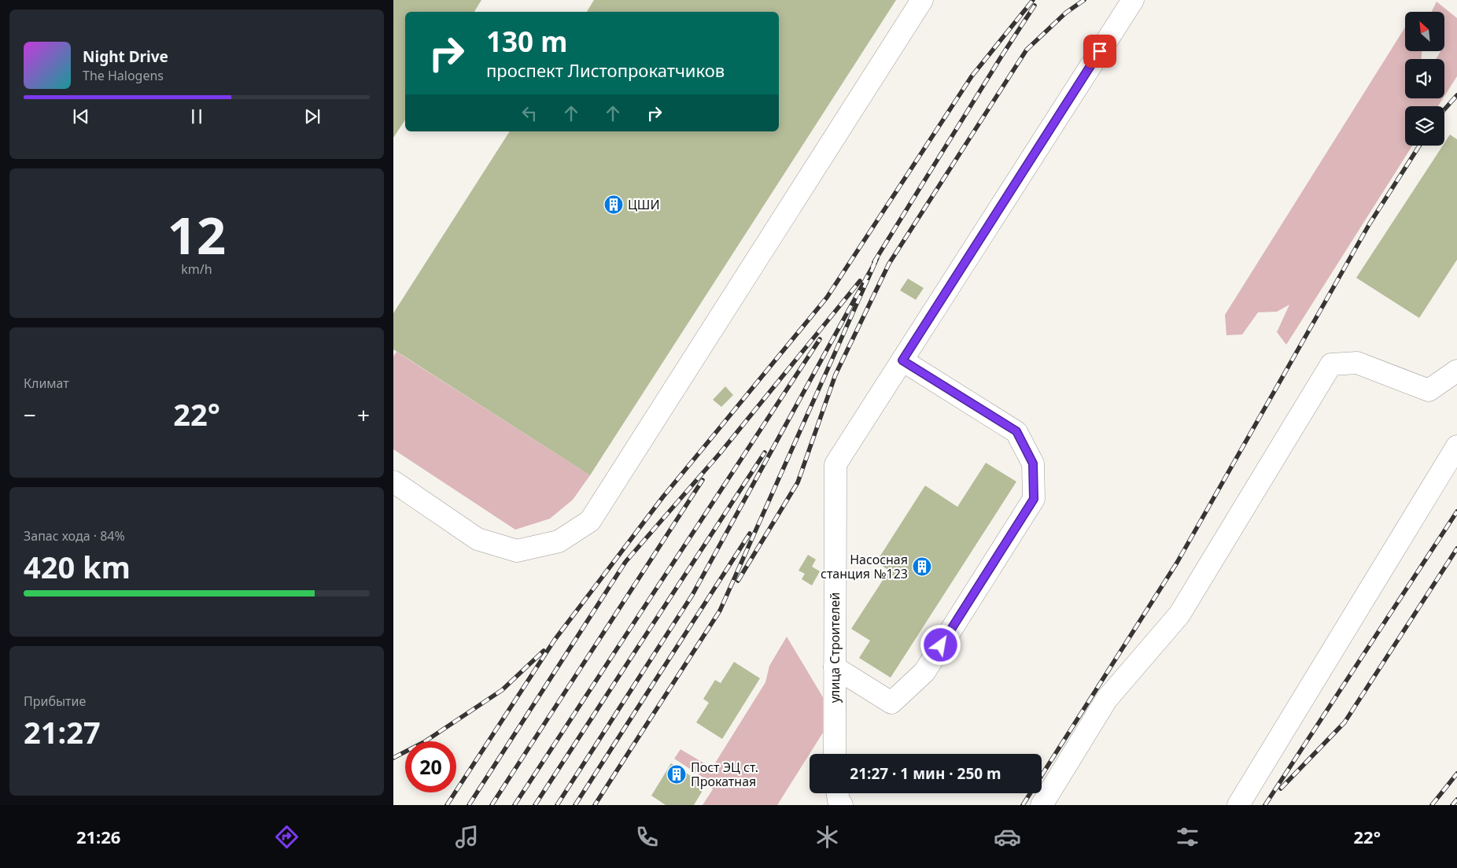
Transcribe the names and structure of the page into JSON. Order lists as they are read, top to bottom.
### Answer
{
  "streets": {
    "street": ["улица Строителей"]
  },
  "places": {
    "building": ["ЦШИ", "Насосная станция №123", "Пост ЭЦ ст. Прокатная"]
  },
  "north": "top left",
  "page": {
    "turn": ["130 m", "проспект Листопрокатчиков"],
    "song": ["Night Drive", "The Halogens"],
    "tile": [
      ["12", "km/h"],
      "Климат",
      ["Запас хода · 84%", "420 km"],
      ["Прибытие", "21:27"]
    ],
    "heat": ["−", "22°", "+"],
    "limit": "20",
    "trip": "21:27 · 1 мин · 250 m",
    "tabs": ["21:26", "22°"]
  }
}
